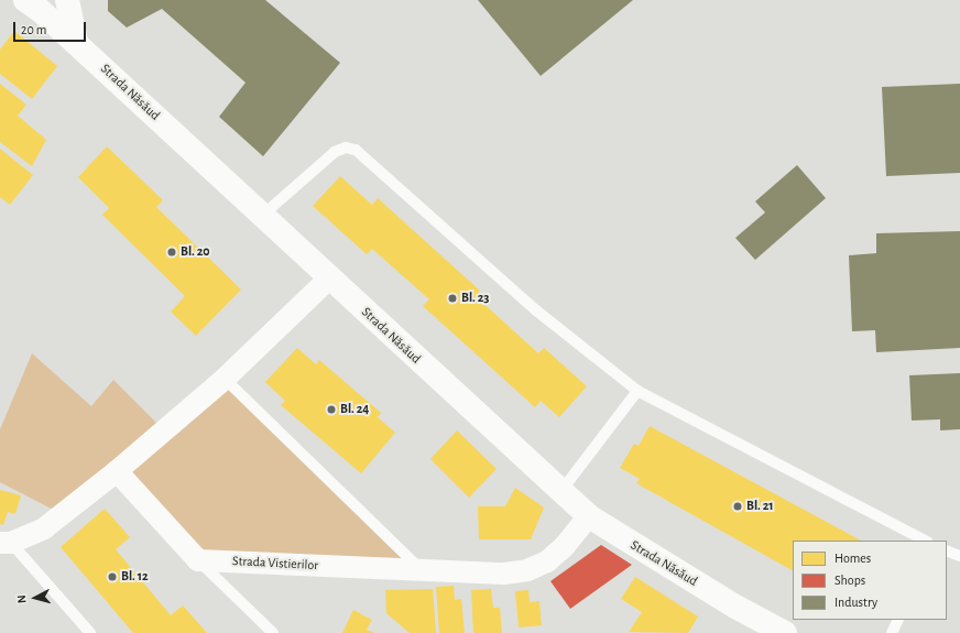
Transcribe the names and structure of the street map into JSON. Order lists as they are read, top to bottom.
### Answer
{
  "streets": {
    "street": ["Strada Năsăud", "Strada Vistierilor"]
  },
  "crossings": [
    ["Strada Năsăud", "Strada Vistierilor"]
  ],
  "places": [
    "Bl. 20",
    "Bl. 23",
    "Bl. 24",
    "Bl. 21",
    "Bl. 12"
  ],
  "legend": ["Homes", "Shops", "Industry"],
  "scale_bar": "20 m",
  "north": "left"
}
